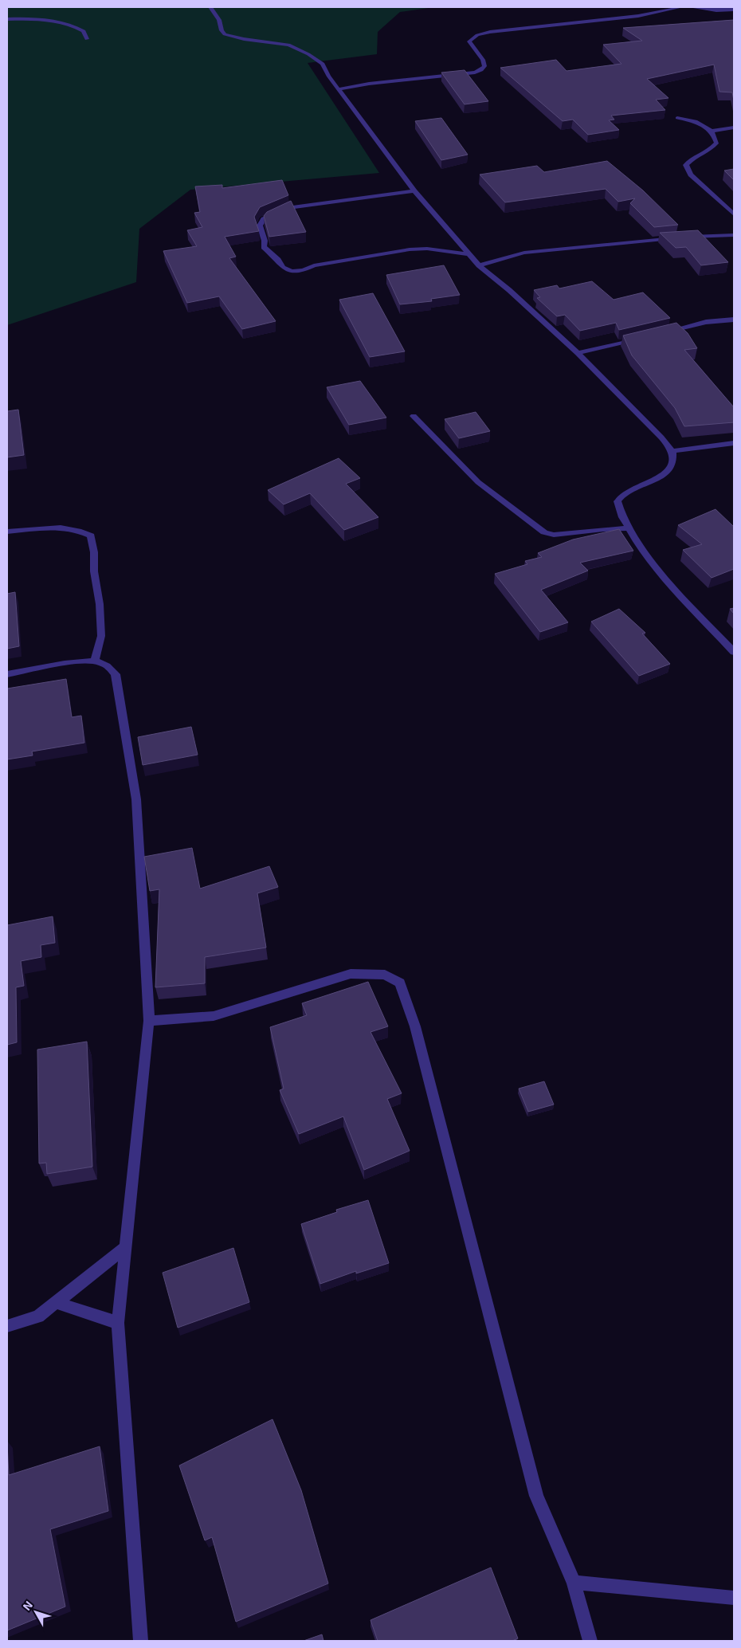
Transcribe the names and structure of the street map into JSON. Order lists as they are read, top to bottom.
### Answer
{
  "north": "top left"
}
